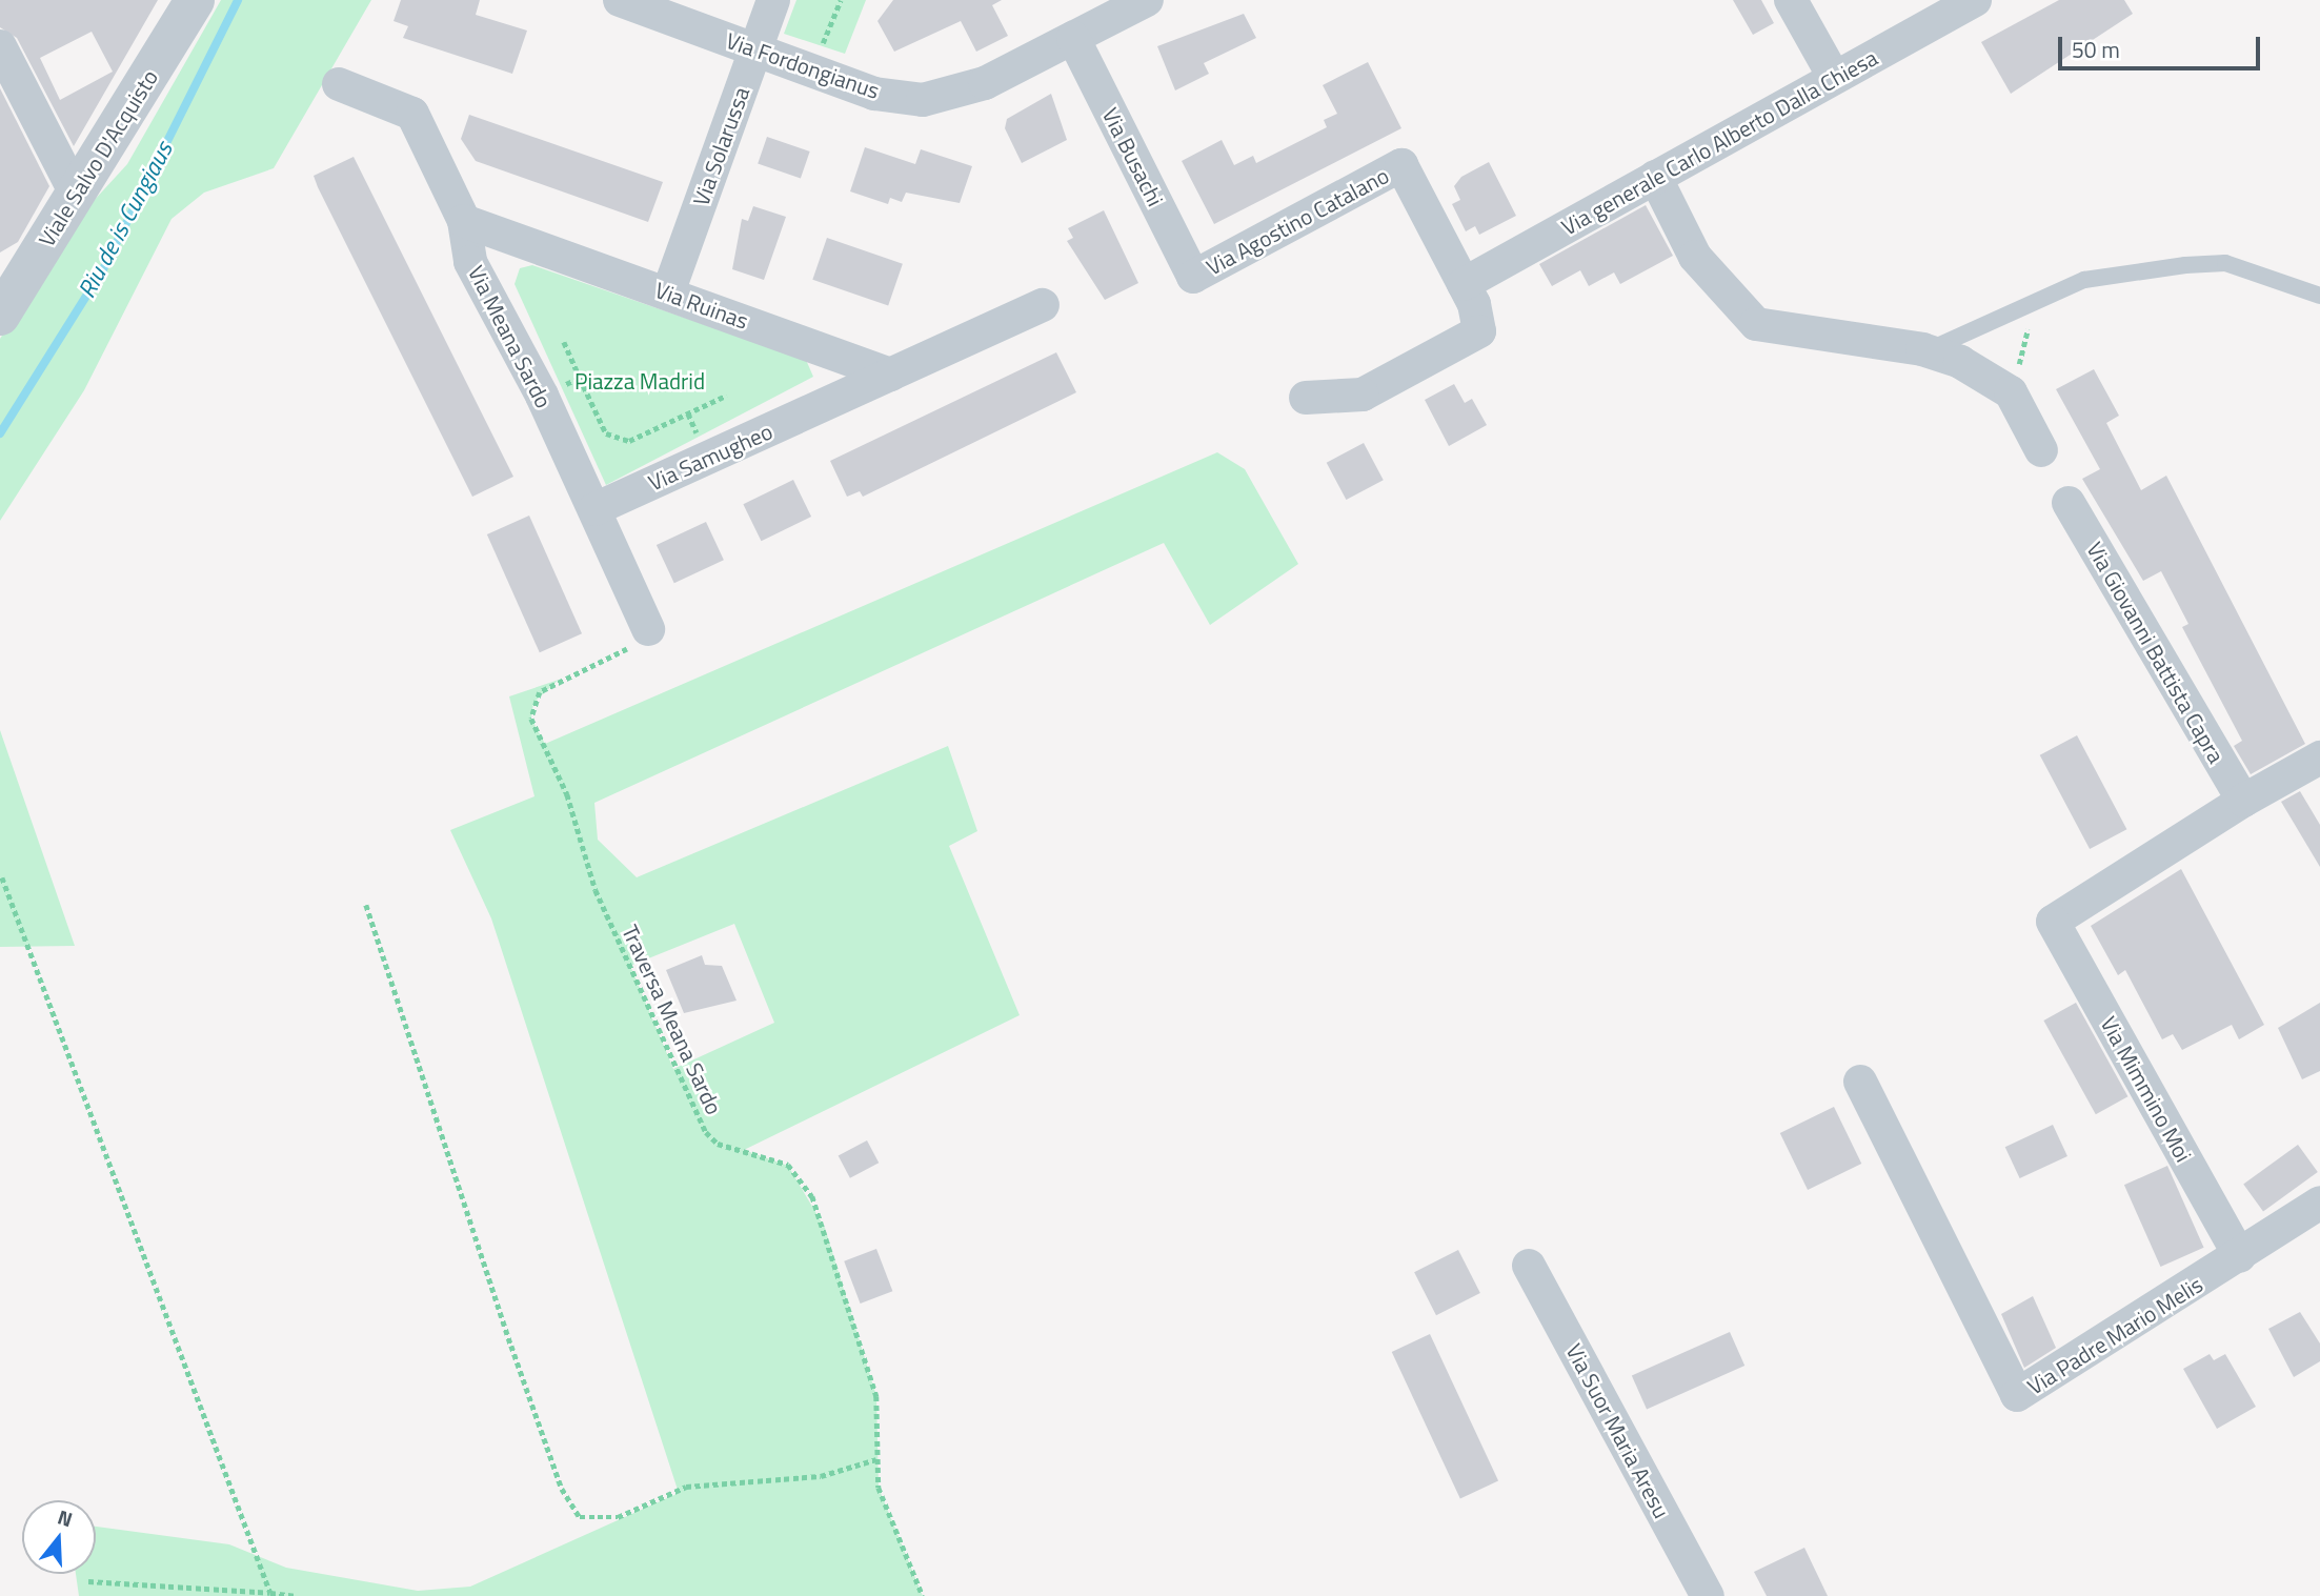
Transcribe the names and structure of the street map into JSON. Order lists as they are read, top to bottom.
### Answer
{
  "streets": {
    "street": [
      "Via Fordongianus",
      "Via generale Carlo Alberto Dalla Chiesa",
      "Via Solarussa",
      "Via Busachi",
      "Viale Salvo D'Acquisto",
      "Via Agostino Catalano",
      "Via Ruinas",
      "Via Meana Sardo",
      "Via Samugheo",
      "Via Giovanni Battista Capra",
      "Via Mimmino Moi",
      "Via Padre Mario Melis",
      "Via Suor Maria Aresu"
    ],
    "path": ["Traversa Meana Sardo"]
  },
  "crossings": [
    ["Via Fordongianus", "Via Solarussa"],
    ["Via Fordongianus", "Via Busachi"],
    ["Via generale Carlo Alberto Dalla Chiesa", "Via Agostino Catalano"],
    ["Via Solarussa", "Via Ruinas"],
    ["Via Busachi", "Via Agostino Catalano"],
    ["Via Ruinas", "Via Meana Sardo"],
    ["Via Ruinas", "Via Samugheo"],
    ["Via Meana Sardo", "Via Samugheo"],
    ["Via Meana Sardo", "Traversa Meana Sardo"],
    ["Via Giovanni Battista Capra", "Via Mimmino Moi"],
    ["Via Mimmino Moi", "Via Padre Mario Melis"]
  ],
  "water": ["Riu de is Cungiaus"],
  "parks": ["Piazza Madrid"],
  "scale_bar": "50 m",
  "north": "top"
}
